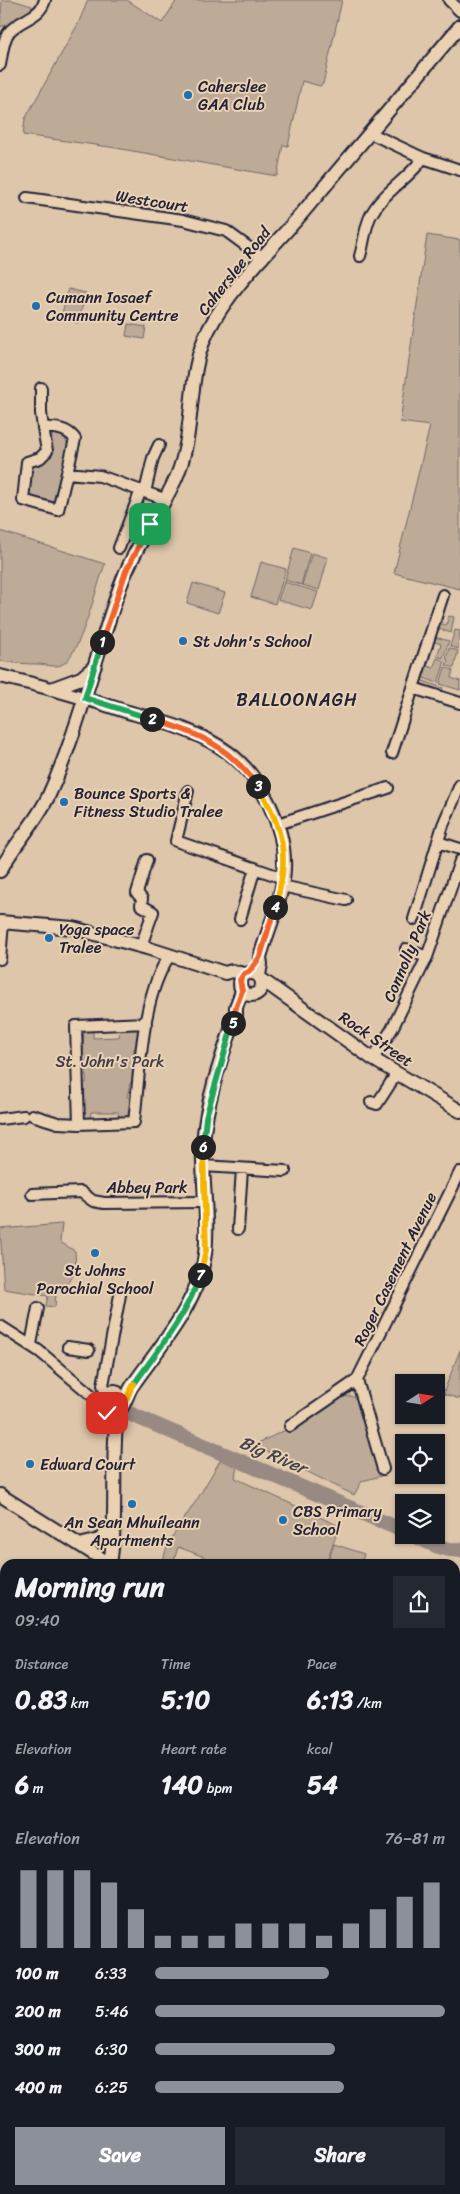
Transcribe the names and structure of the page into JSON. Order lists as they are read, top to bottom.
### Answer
{
  "streets": {
    "main road": ["Caherslee Road", "Rock Street"],
    "street": [
      "Westcourt",
      "Connolly Park",
      "Abbey Park",
      "Roger Casement Avenue"
    ]
  },
  "crossings": [
    ["Westcourt", "Caherslee Road"],
    ["Connolly Park", "Rock Street"]
  ],
  "districts": ["BALLOONAGH"],
  "water": ["Big River"],
  "parks": ["St. John's Park"],
  "places": [
    "Caherslee GAA Club",
    "Cumann Iosaef Community Centre",
    "St John's School",
    "Bounce Sports & Fitness Studio Tralee",
    "Yoga space Tralee",
    "St Johns Parochial School",
    "Edward Court",
    "An Sean Mhuíleann Apartments",
    "CBS Primary School"
  ],
  "north": "right",
  "page": {
    "pins": [
      "1",
      "2",
      "3",
      "4",
      "5",
      "6",
      "7"
    ],
    "heading": ["Morning run", "09:40"],
    "stats": [
      ["Distance", "0.83 km"],
      ["Time", "5:10"],
      ["Pace", "6:13 /km"],
      ["Elevation", "6 m"],
      ["Heart rate", "140 bpm"],
      ["kcal", "54"]
    ],
    "chart": ["Elevation", "76–81 m"],
    "list": [
      {
        "name": "100 m",
        "note": "6:33"
      },
      {
        "name": "200 m",
        "note": "5:46"
      },
      {
        "name": "300 m",
        "note": "6:30"
      },
      {
        "name": "400 m",
        "note": "6:25"
      }
    ],
    "buttons": ["Save", "Share"]
  }
}
